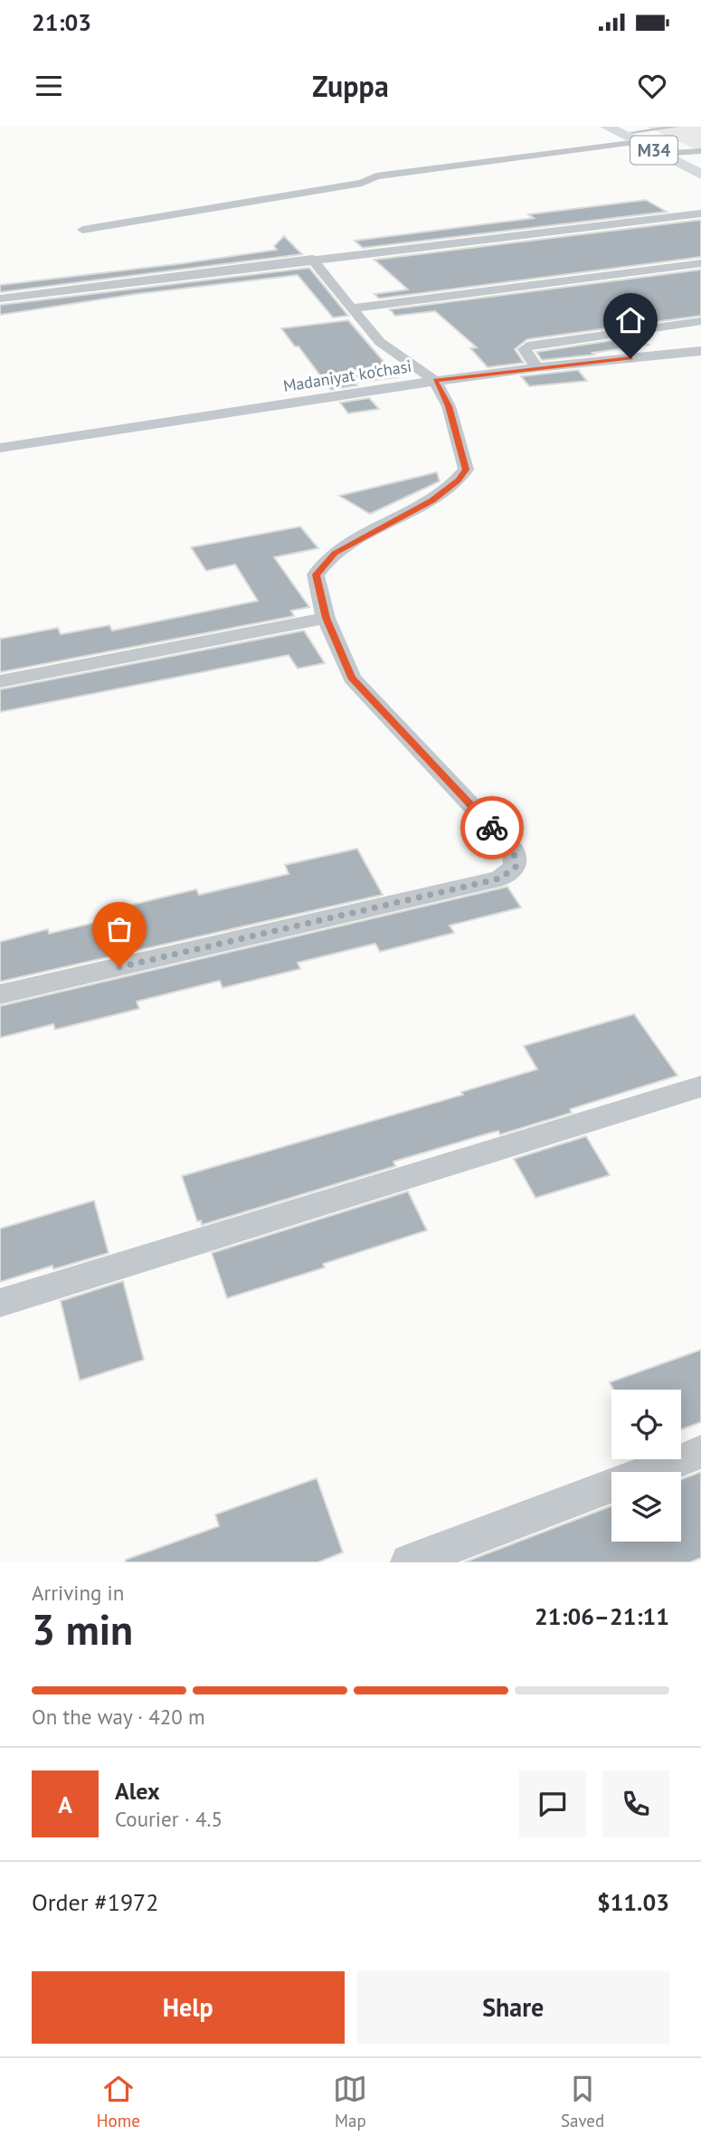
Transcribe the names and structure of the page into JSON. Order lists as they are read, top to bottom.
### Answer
{
  "streets": {
    "main road": ["M34"],
    "street": ["Madaniyat ko'chasi"]
  },
  "page": {
    "status": "21:03",
    "header": "Zuppa",
    "heading": ["3 min", "Arriving in", "21:06–21:11"],
    "panel": [
      "Alex",
      "Courier · 4.5",
      "Order #1972",
      "$11.03"
    ],
    "bar": "On the way · 420 m",
    "round": "A",
    "buttons": ["Help", "Share"],
    "tabs": ["Home", "Map", "Saved"]
  }
}
